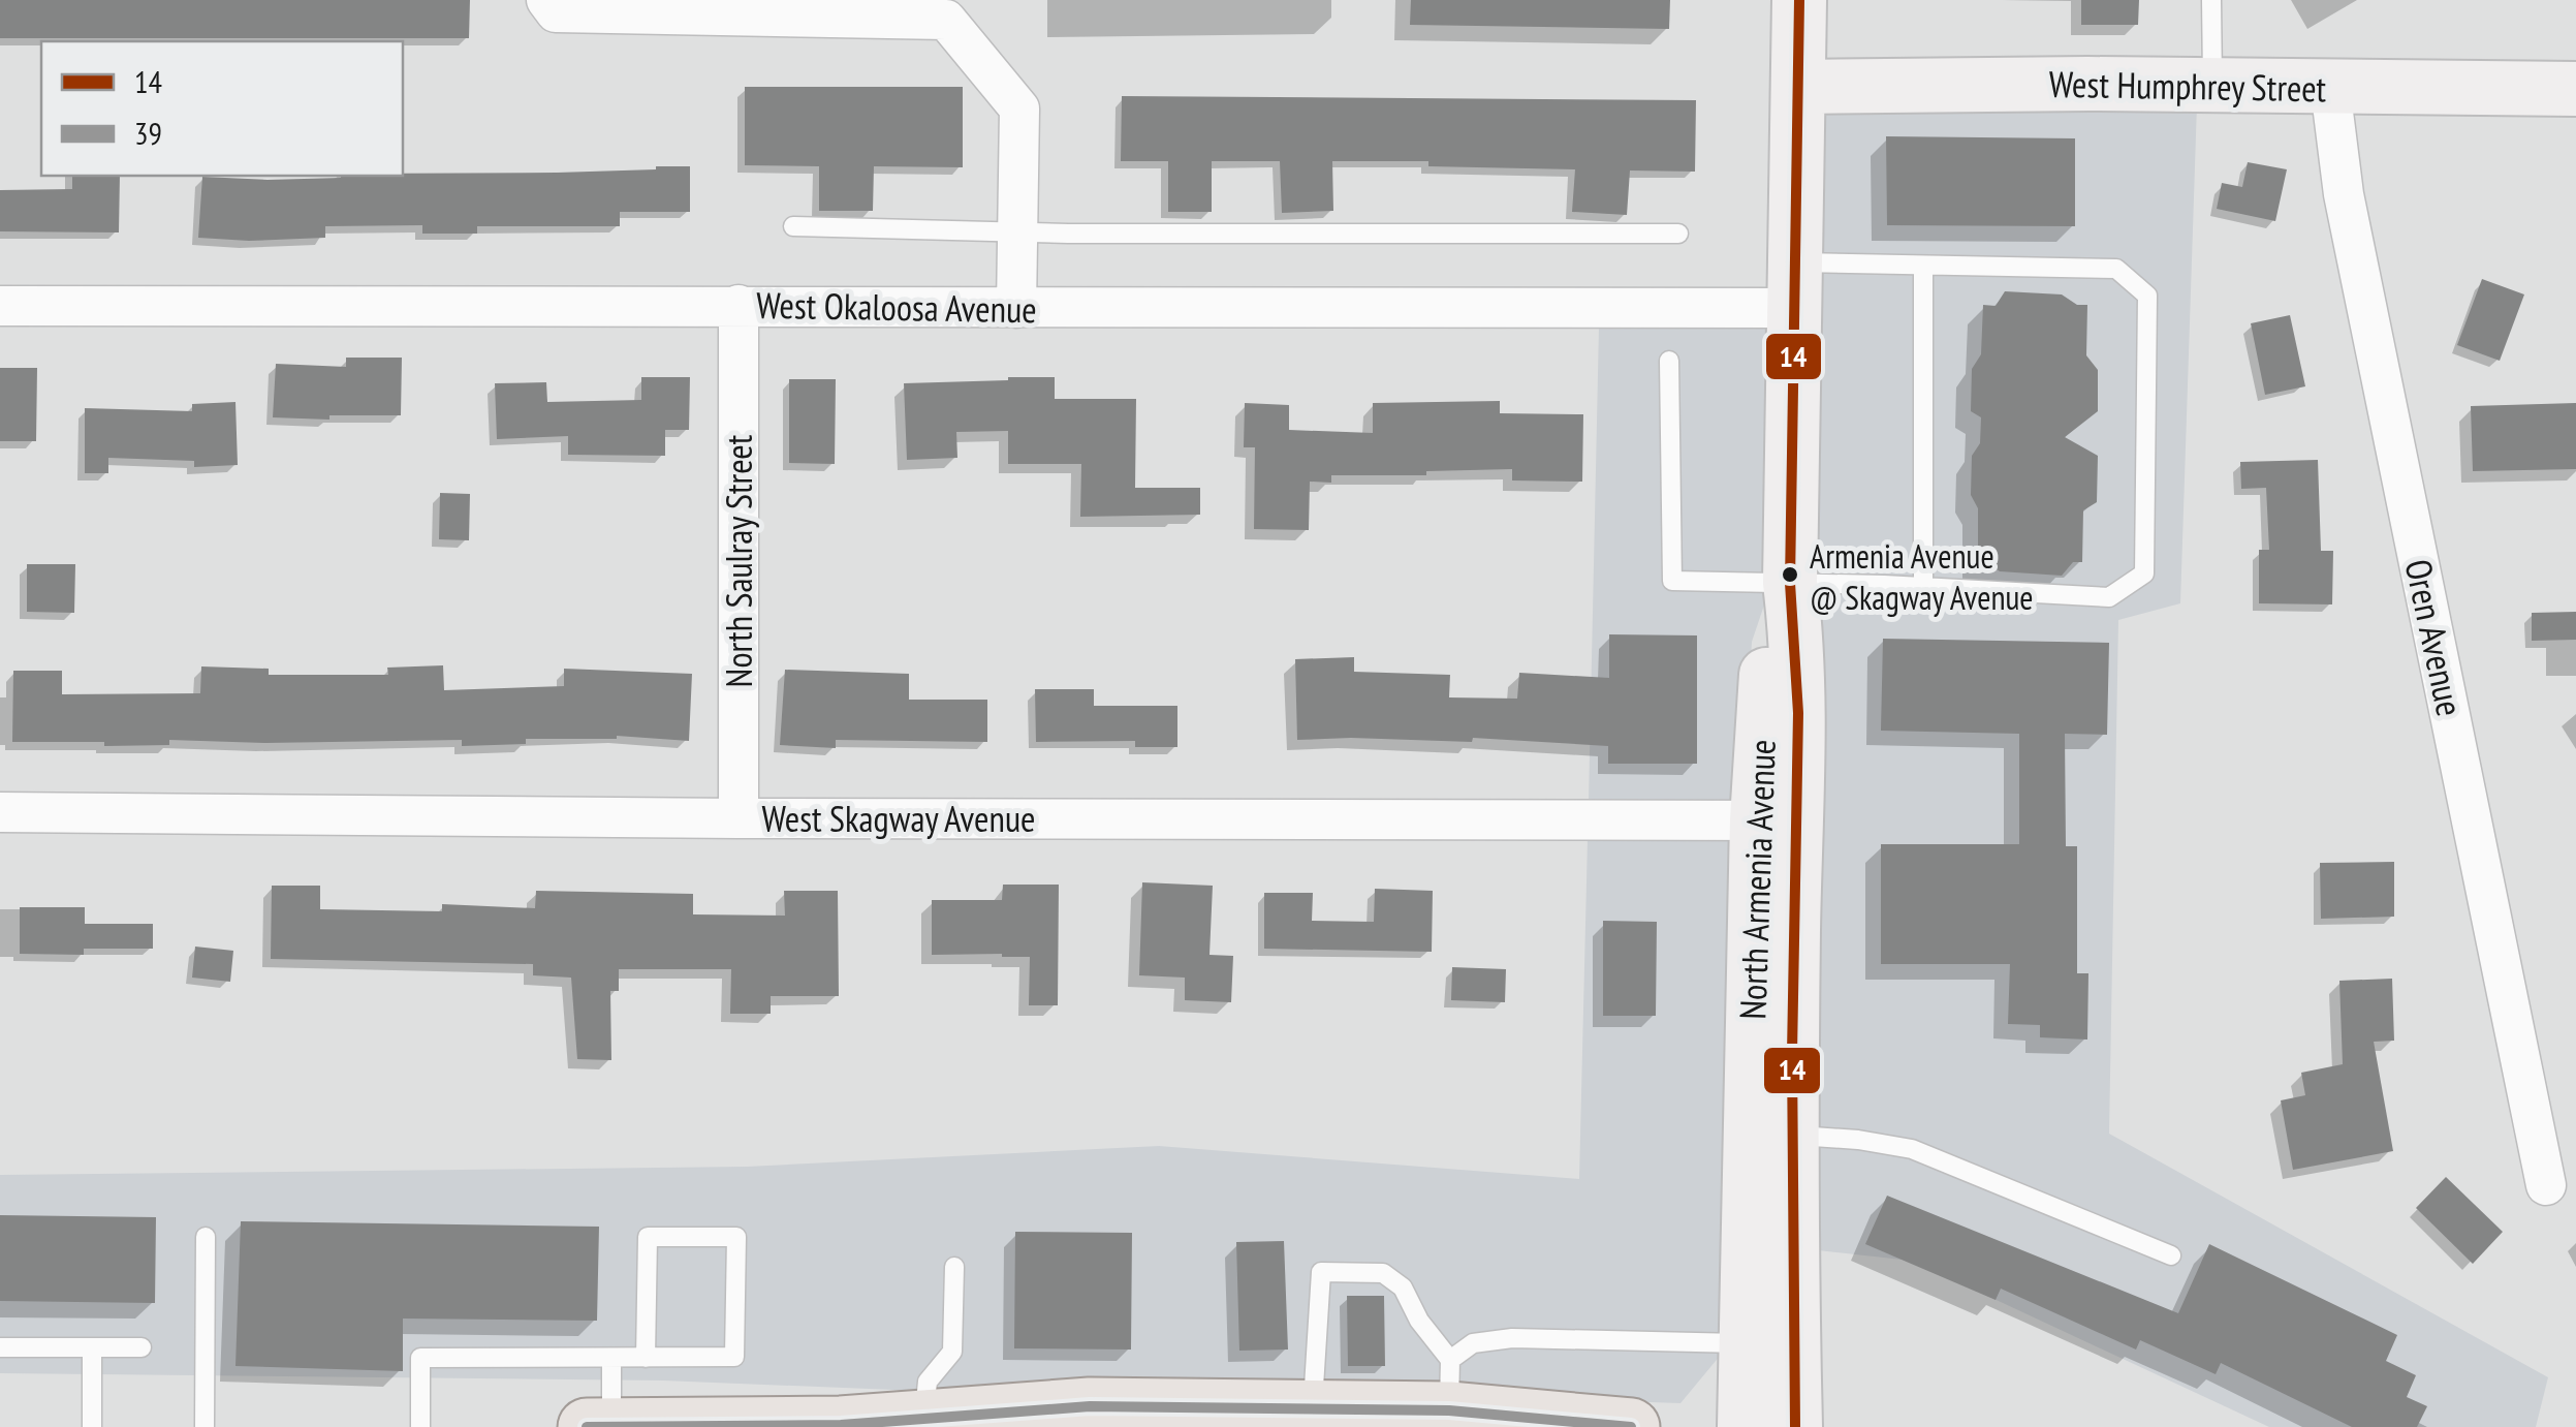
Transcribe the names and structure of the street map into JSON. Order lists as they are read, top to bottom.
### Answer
{
  "streets": {
    "main road": ["West Humphrey Street", "North Armenia Avenue"],
    "street": [
      "West Okaloosa Avenue",
      "North Saulray Street",
      "Oren Avenue",
      "West Skagway Avenue"
    ]
  },
  "crossings": [
    ["West Humphrey Street", "Oren Avenue"],
    ["West Humphrey Street", "North Armenia Avenue"],
    ["West Okaloosa Avenue", "North Saulray Street"],
    ["West Okaloosa Avenue", "North Armenia Avenue"],
    ["North Saulray Street", "West Skagway Avenue"],
    ["West Skagway Avenue", "North Armenia Avenue"]
  ],
  "places": ["Armenia Avenue @ Skagway Avenue"],
  "lines": ["transit line 14", "transit line 39"],
  "legend": ["14", "39"]
}
